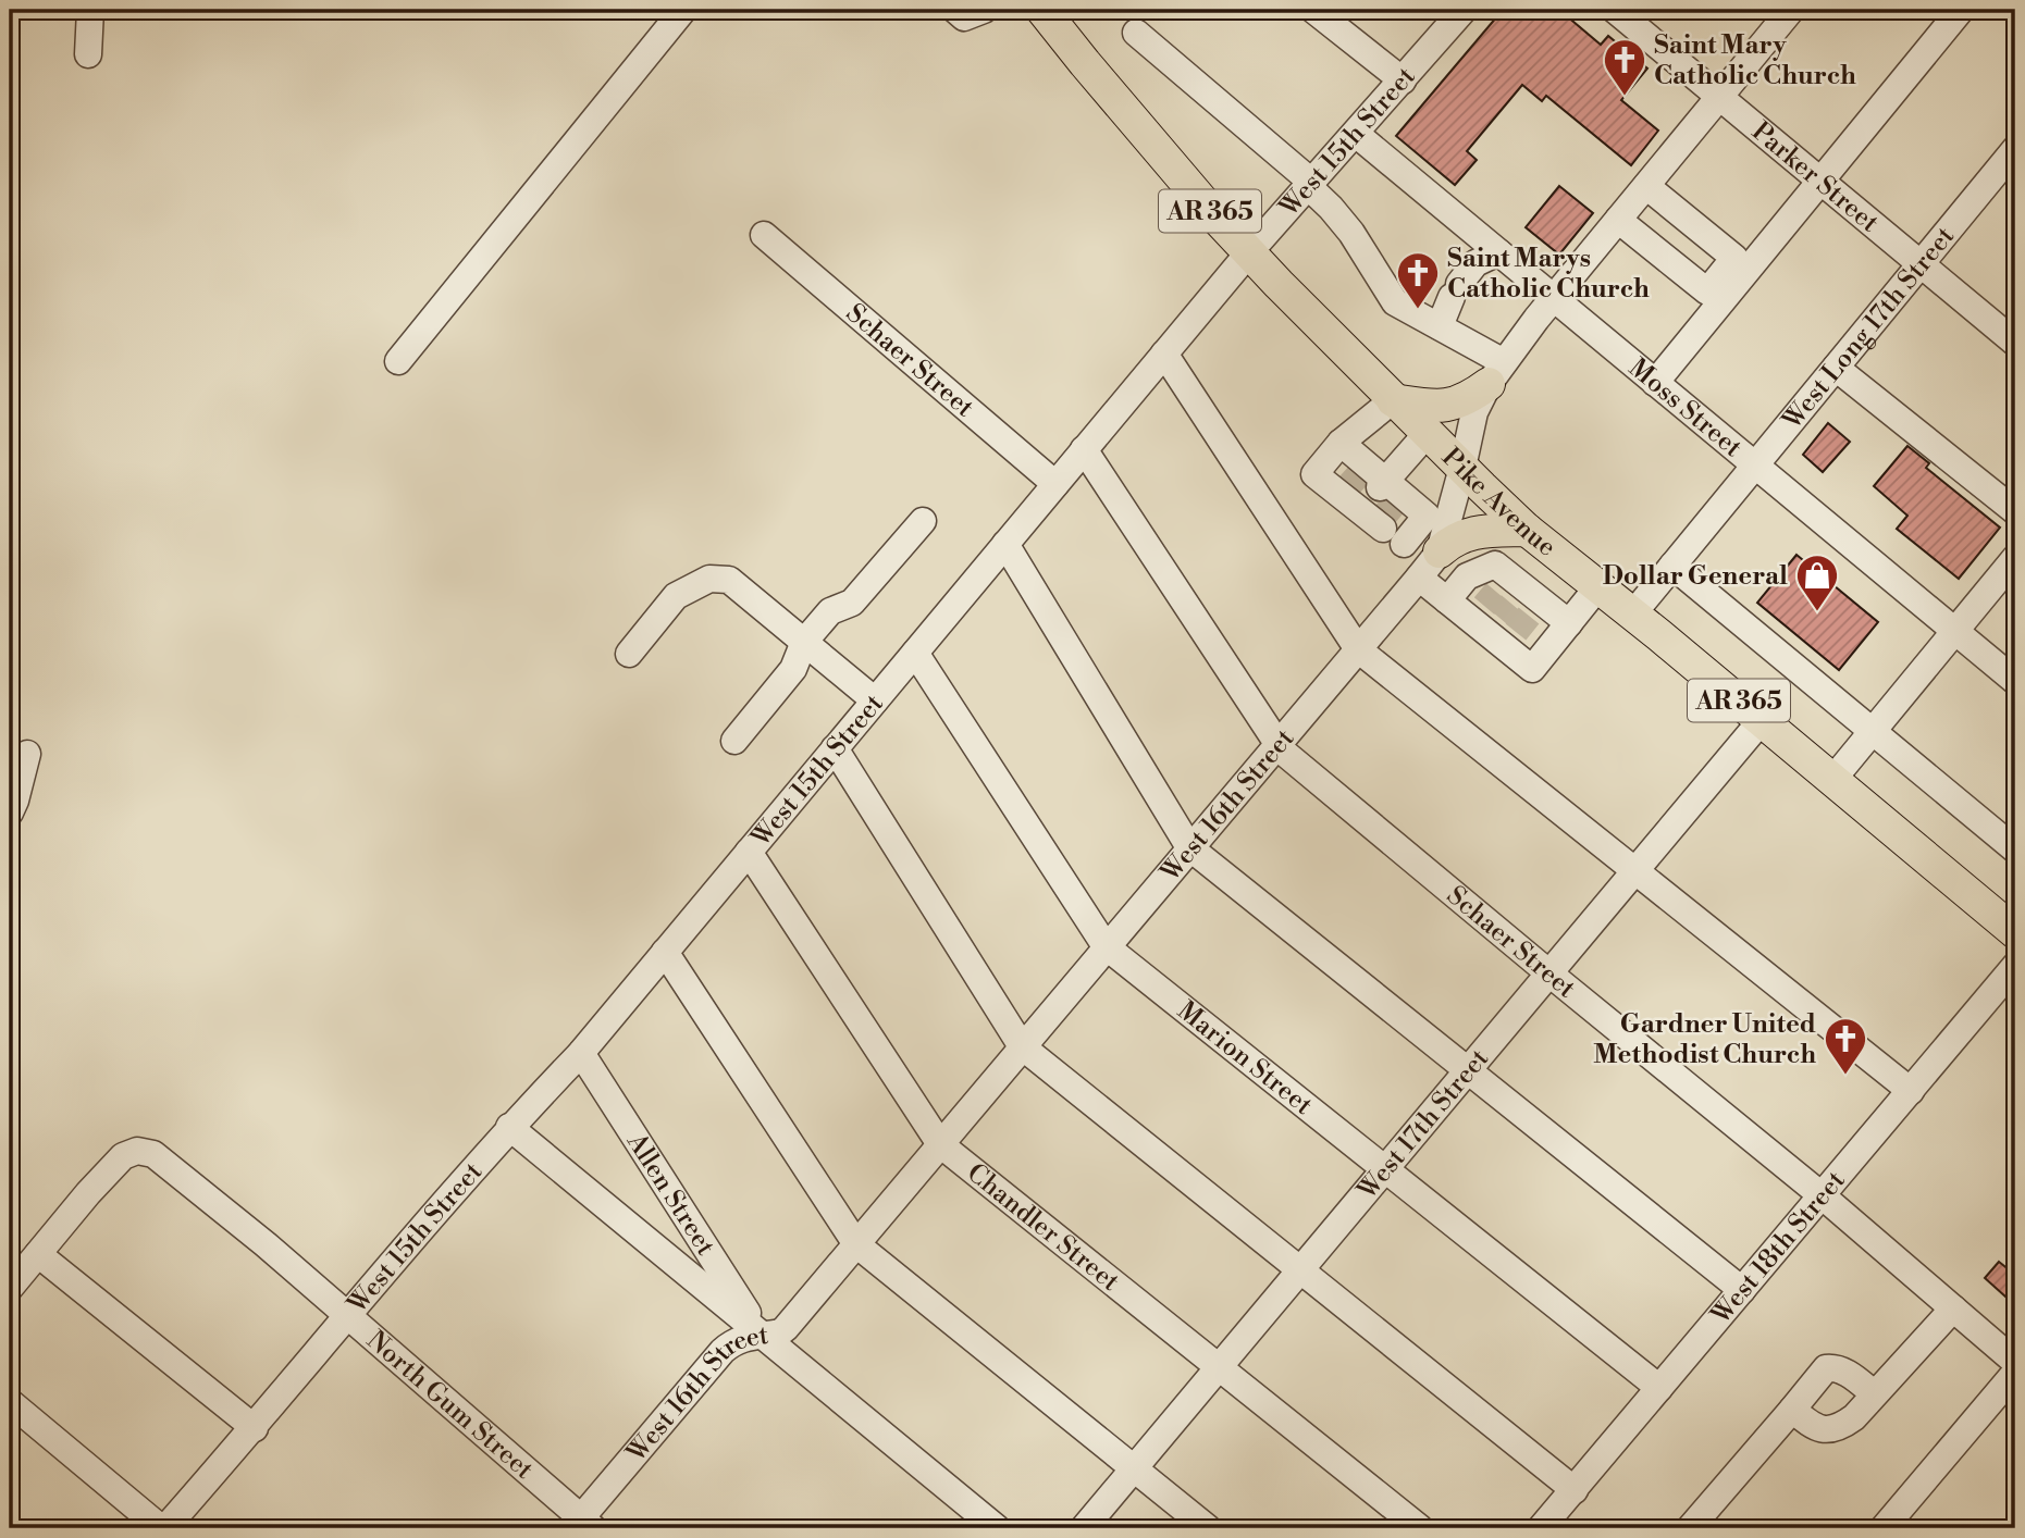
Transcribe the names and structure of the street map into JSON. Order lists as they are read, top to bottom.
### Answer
{
  "streets": {
    "main road": ["AR 365", "Pike Avenue"],
    "street": [
      "West 15th Street",
      "Parker Street",
      "West Long 17th Street",
      "Schaer Street",
      "Moss Street",
      "West 16th Street",
      "Marion Street",
      "West 17th Street",
      "Allen Street",
      "Chandler Street",
      "West 18th Street",
      "North Gum Street"
    ]
  },
  "crossings": [
    ["West 15th Street", "Schaer Street"],
    ["West 15th Street", "Moss Street"],
    ["West 15th Street", "Pike Avenue"],
    ["West 15th Street", "Marion Street"],
    ["West 15th Street", "Allen Street"],
    ["West 15th Street", "Chandler Street"],
    ["West 15th Street", "North Gum Street"],
    ["Parker Street", "West Long 17th Street"],
    ["Parker Street", "West 16th Street"],
    ["West Long 17th Street", "Moss Street"],
    ["West Long 17th Street", "Pike Avenue"],
    ["Schaer Street", "West 16th Street"],
    ["Schaer Street", "West 17th Street"],
    ["Schaer Street", "West 18th Street"],
    ["Moss Street", "West 16th Street"],
    ["Pike Avenue", "West 16th Street"],
    ["Pike Avenue", "West 17th Street"],
    ["West 16th Street", "Marion Street"],
    ["West 16th Street", "Allen Street"],
    ["West 16th Street", "Chandler Street"],
    ["West 16th Street", "North Gum Street"],
    ["Marion Street", "West 17th Street"],
    ["Marion Street", "West 18th Street"],
    ["West 17th Street", "Chandler Street"]
  ],
  "places": {
    "church": ["Saint Mary Catholic Church", "Saint Marys Catholic Church", "Gardner United Methodist Church"],
    "shop": ["Dollar General"]
  }
}
